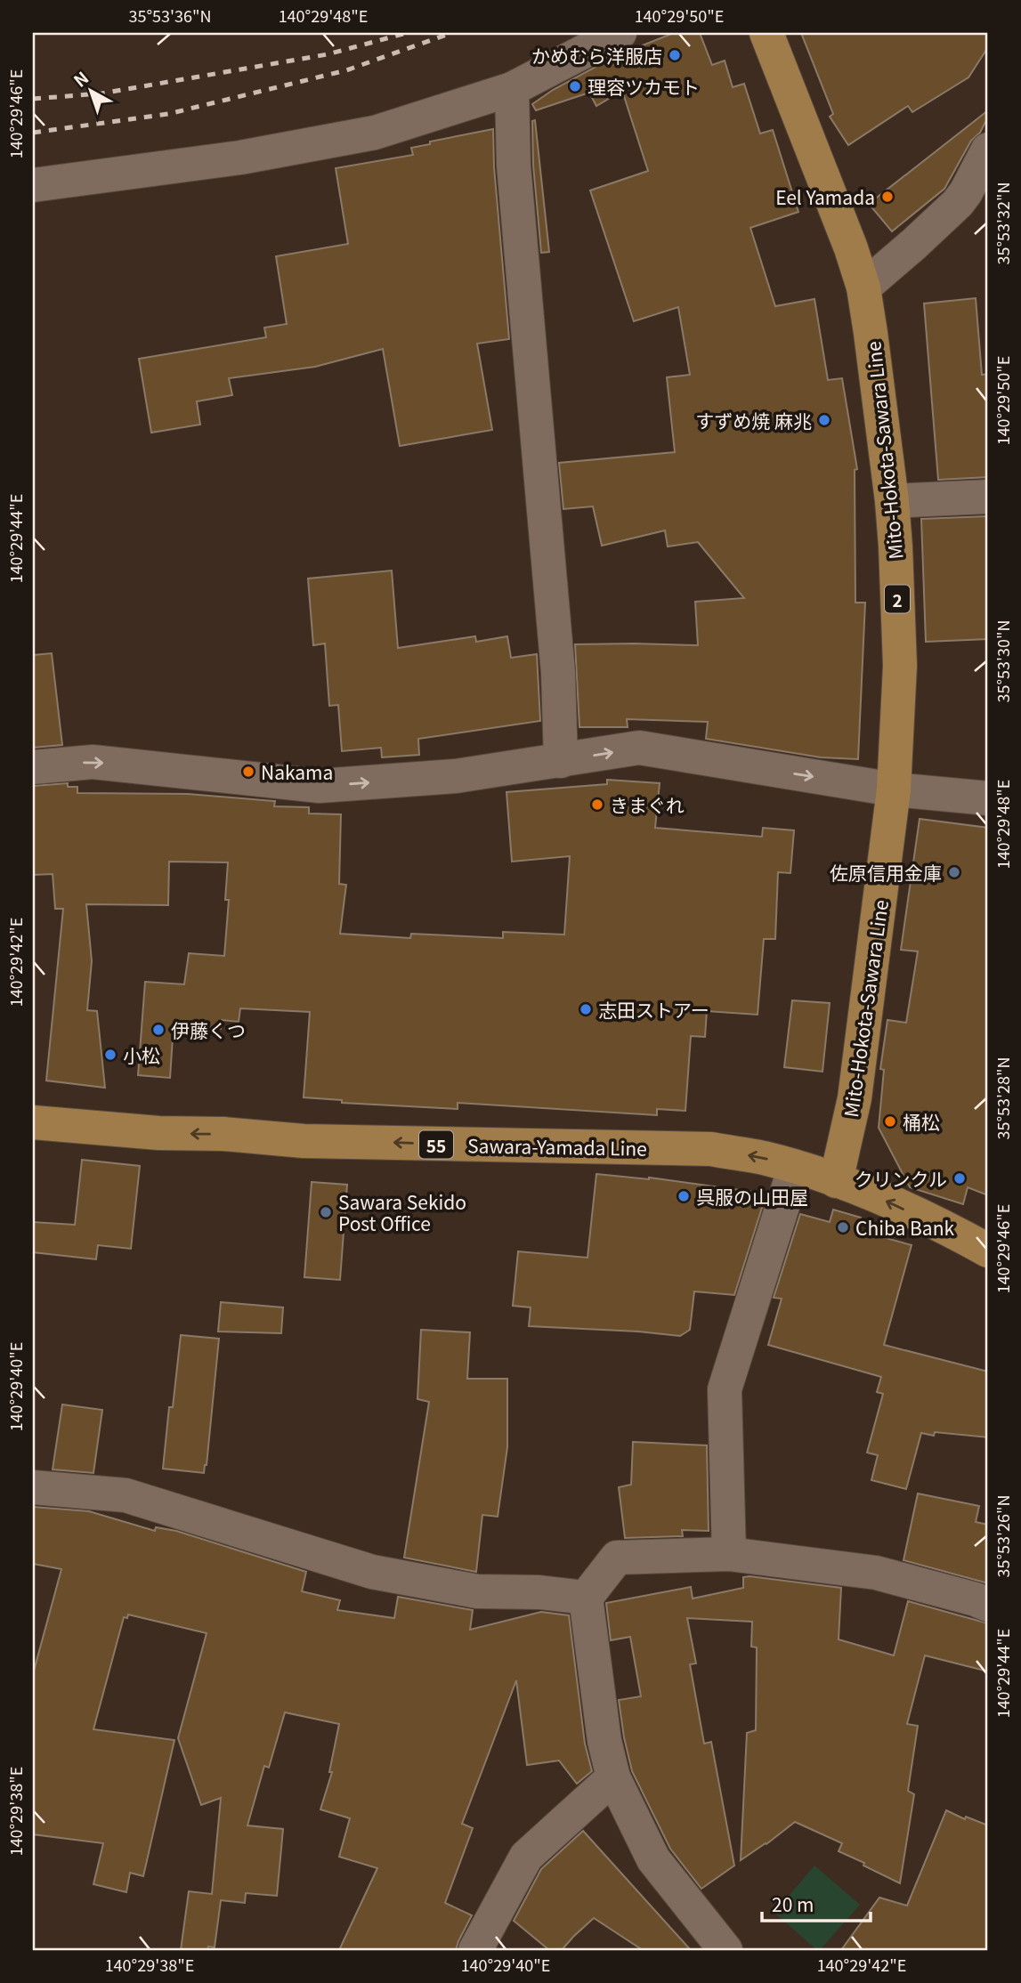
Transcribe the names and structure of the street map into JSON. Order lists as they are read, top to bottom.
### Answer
{
  "streets": {
    "main road": [
      "Mito-Hokota-Sawara Line",
      "2",
      "55",
      "Sawara-Yamada Line"
    ]
  },
  "crossings": [
    ["Mito-Hokota-Sawara Line", "Sawara-Yamada Line"]
  ],
  "one_way": ["Sawara-Yamada Line"],
  "places": [
    "かめむら洋服店",
    "理容ツカモト",
    "Eel Yamada",
    "すずめ焼 麻兆",
    "Nakama",
    "きまぐれ",
    "佐原信用金庫",
    "志田ストアー",
    "伊藤くつ",
    "小松",
    "桶松",
    "クリンクル",
    "呉服の山田屋",
    "Sawara Sekido Post Office",
    "Chiba Bank"
  ],
  "scale_bar": "20 m",
  "north": "top left",
  "coordinates": [
    "35°53'36\"N",
    "140°29'48\"E",
    "140°29'50\"E",
    "140°29'46\"E",
    "35°53'32\"N",
    "140°29'44\"E",
    "35°53'30\"N",
    "140°29'42\"E",
    "35°53'28\"N",
    "140°29'40\"E",
    "35°53'26\"N",
    "140°29'38\"E"
  ]
}
